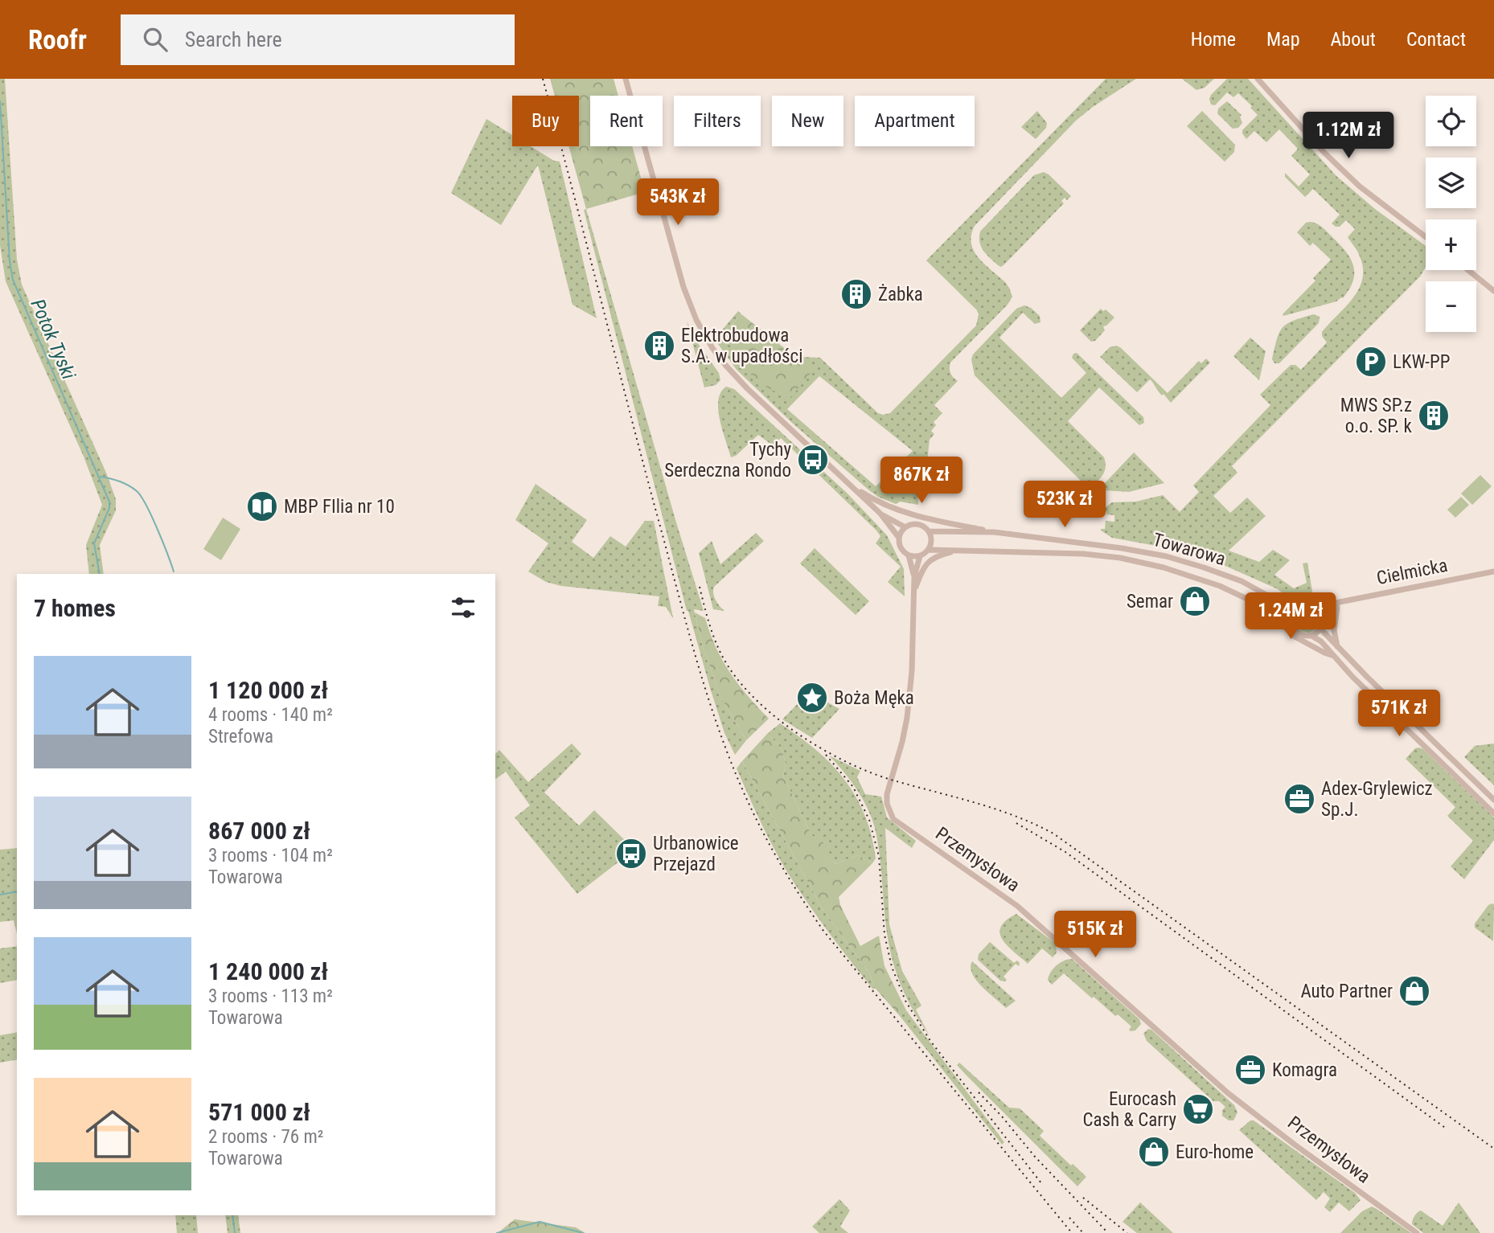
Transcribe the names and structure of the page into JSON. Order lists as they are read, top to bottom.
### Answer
{
  "streets": {
    "street": ["Towarowa", "Cielmicka", "Przemysłowa"]
  },
  "crossings": [
    ["Towarowa", "Cielmicka"],
    ["Towarowa", "Przemysłowa"]
  ],
  "water": ["Potok Tyski"],
  "places": {
    "building": ["Żabka", "Elektrobudowa S.A. w upadłości", "MWS SP.z o.o. SP. k"],
    "parking": ["LKW-PP"],
    "bus stop": ["Tychy Serdeczna Rondo", "Urbanowice Przejazd"],
    "library": ["MBP FIlia nr 10"],
    "shop": ["Semar", "Auto Partner", "Euro-home"],
    "place": ["Boża Męka"],
    "office": ["Adex-Grylewicz Sp.J.", "Komagra"],
    "supermarket": ["Eurocash Cash & Carry"]
  },
  "page": {
    "header": "Roofr",
    "search": "Search here",
    "nav": [
      "Home",
      "Map",
      "About",
      "Contact"
    ],
    "map_buttons": ["+", "−"],
    "chip": [
      "Buy",
      "Rent",
      "Filters",
      "New",
      "Apartment"
    ],
    "price": [
      "1.12M zł",
      "543K zł",
      "867K zł",
      "523K zł",
      "1.24M zł",
      "571K zł",
      "515K zł"
    ],
    "heading": "7 homes",
    "list": [
      {
        "name": "1 120 000 zł",
        "note": "4 rooms · 140 m² · Strefowa"
      },
      {
        "name": "867 000 zł",
        "note": "3 rooms · 104 m² · Towarowa"
      },
      {
        "name": "1 240 000 zł",
        "note": "3 rooms · 113 m² · Towarowa"
      },
      {
        "name": "571 000 zł",
        "note": "2 rooms · 76 m² · Towarowa"
      }
    ]
  }
}
